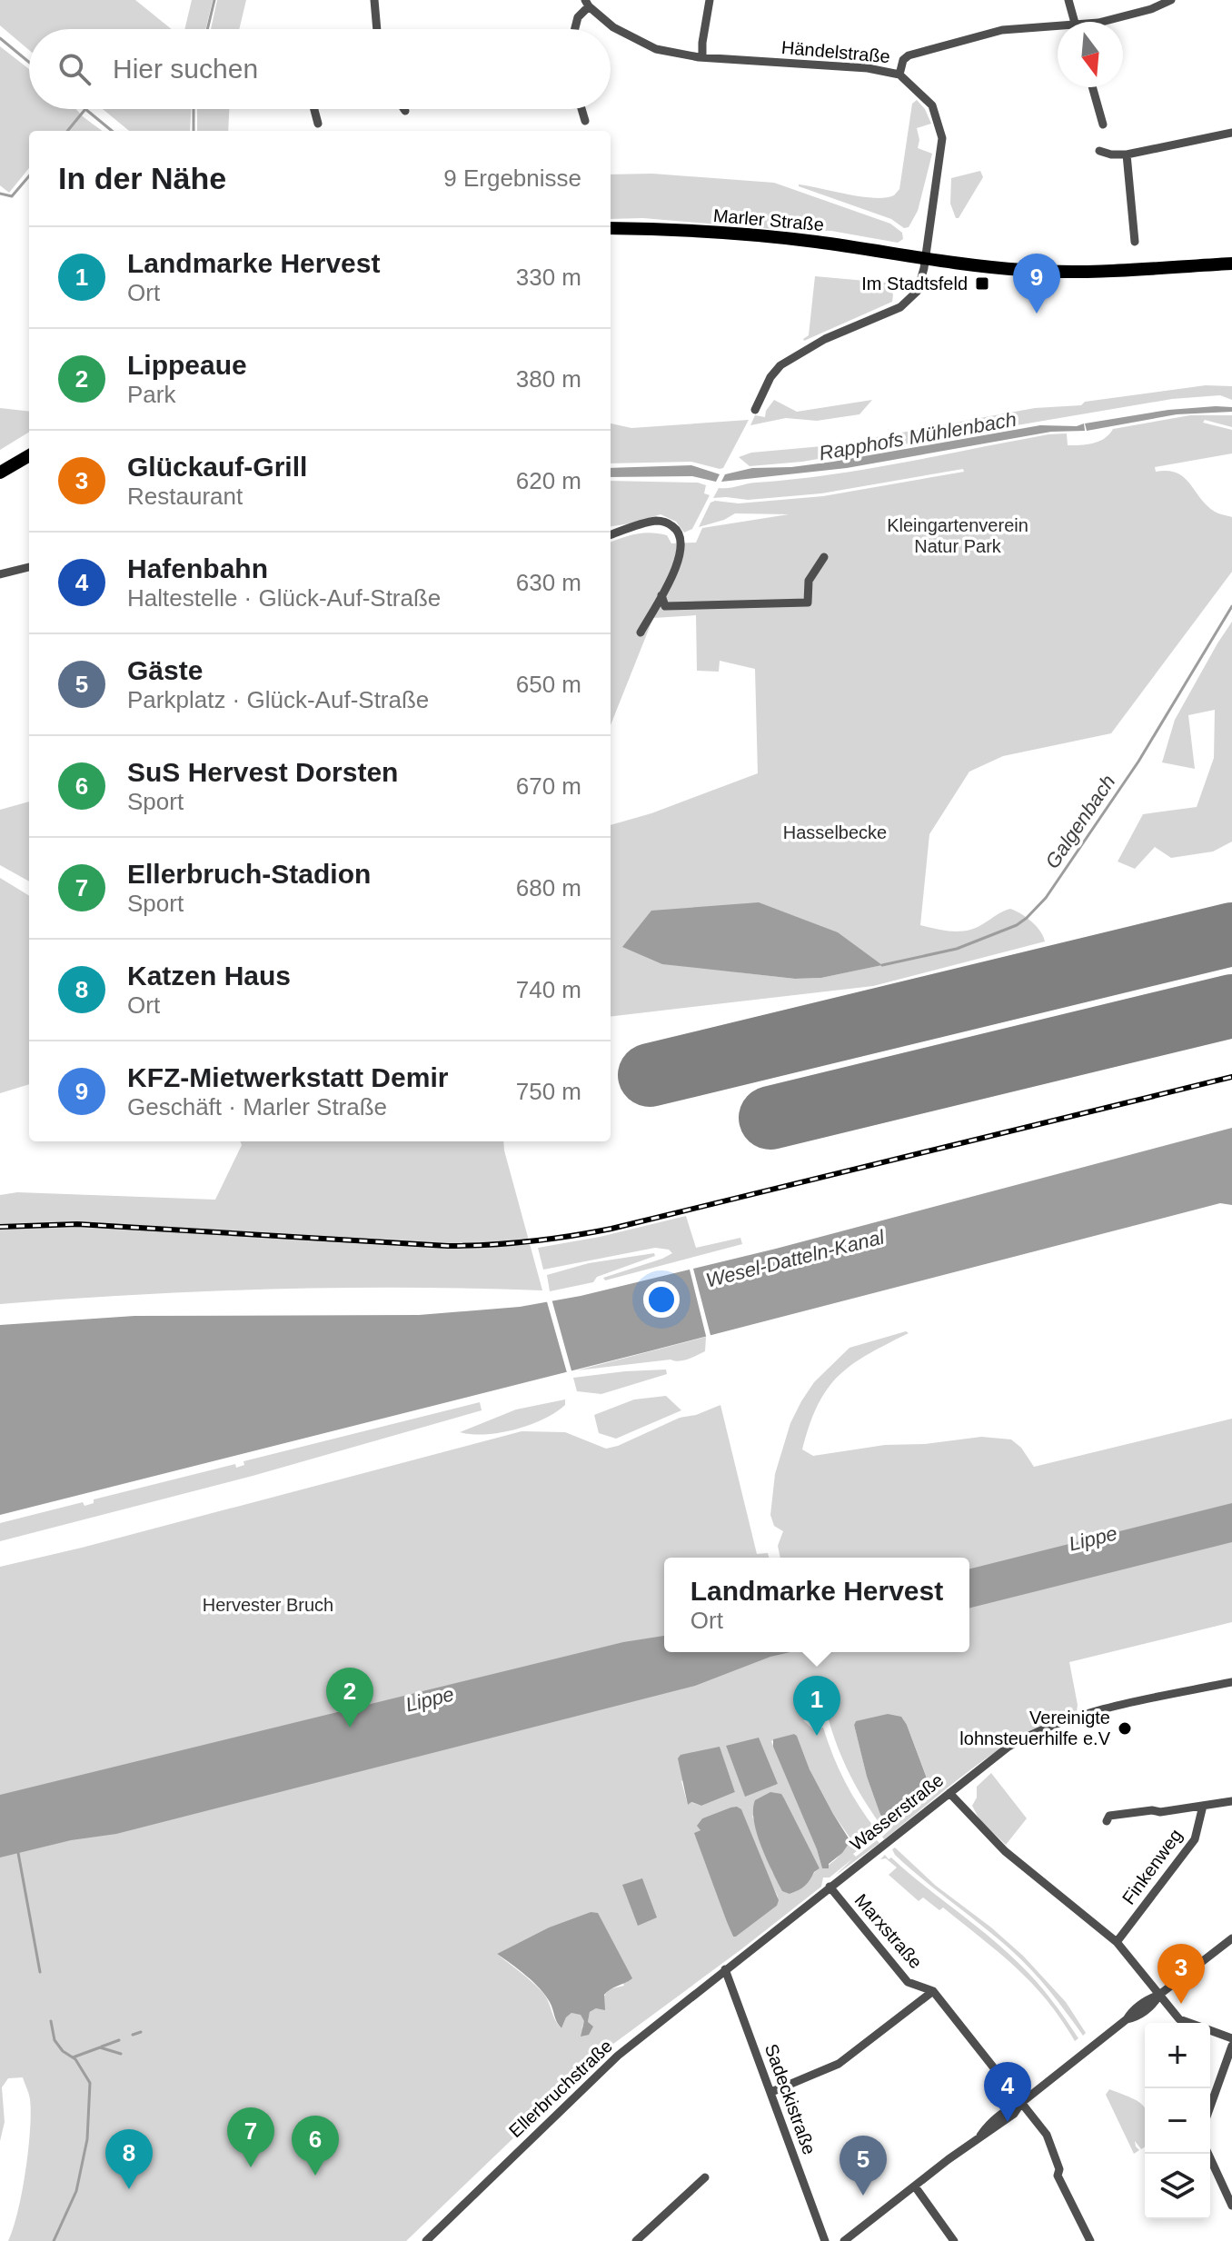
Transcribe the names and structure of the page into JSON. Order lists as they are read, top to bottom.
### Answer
{
  "streets": {
    "main road": ["Marler Straße"],
    "street": [
      "Händelstraße",
      "Wasserstraße",
      "Finkenweg",
      "Marxstraße",
      "Ellerbruchstraße",
      "Sadeckistraße"
    ]
  },
  "crossings": [
    ["Händelstraße", "Marler Straße"],
    ["Wasserstraße", "Marxstraße"],
    ["Wasserstraße", "Ellerbruchstraße"],
    ["Wasserstraße", "Sadeckistraße"],
    ["Ellerbruchstraße", "Sadeckistraße"]
  ],
  "water": [
    "Rapphofs Mühlenbach",
    "Galgenbach",
    "Wesel-Datteln-Kanal",
    "Lippe"
  ],
  "parks": ["Kleingartenverein Natur Park", "Hasselbecke", "Hervester Bruch"],
  "places": {
    "transit": ["Im Stadtsfeld"],
    "other": ["Vereinigte lohnsteuerhilfe e.V"]
  },
  "north": "bottom",
  "page": {
    "search": "Hier suchen",
    "heading": ["In der Nähe", "9 Ergebnisse"],
    "list": [
      {
        "mark": "1",
        "name": "Landmarke Hervest",
        "note": "Ort",
        "value": "330 m"
      },
      {
        "mark": "2",
        "name": "Lippeaue",
        "note": "Park",
        "value": "380 m"
      },
      {
        "mark": "3",
        "name": "Glückauf-Grill",
        "note": "Restaurant",
        "value": "620 m"
      },
      {
        "mark": "4",
        "name": "Hafenbahn",
        "note": "Haltestelle · Glück-Auf-Straße",
        "value": "630 m"
      },
      {
        "mark": "5",
        "name": "Gäste",
        "note": "Parkplatz · Glück-Auf-Straße",
        "value": "650 m"
      },
      {
        "mark": "6",
        "name": "SuS Hervest Dorsten",
        "note": "Sport",
        "value": "670 m"
      },
      {
        "mark": "7",
        "name": "Ellerbruch-Stadion",
        "note": "Sport",
        "value": "680 m"
      },
      {
        "mark": "8",
        "name": "Katzen Haus",
        "note": "Ort",
        "value": "740 m"
      },
      {
        "mark": "9",
        "name": "KFZ-Mietwerkstatt Demir",
        "note": "Geschäft · Marler Straße",
        "value": "750 m"
      }
    ],
    "pins": [
      "9",
      "2",
      "1",
      "3",
      "4",
      "7",
      "6",
      "8",
      "5"
    ],
    "popup": ["Landmarke Hervest", "Ort"],
    "map_buttons": ["+", "−"]
  }
}
